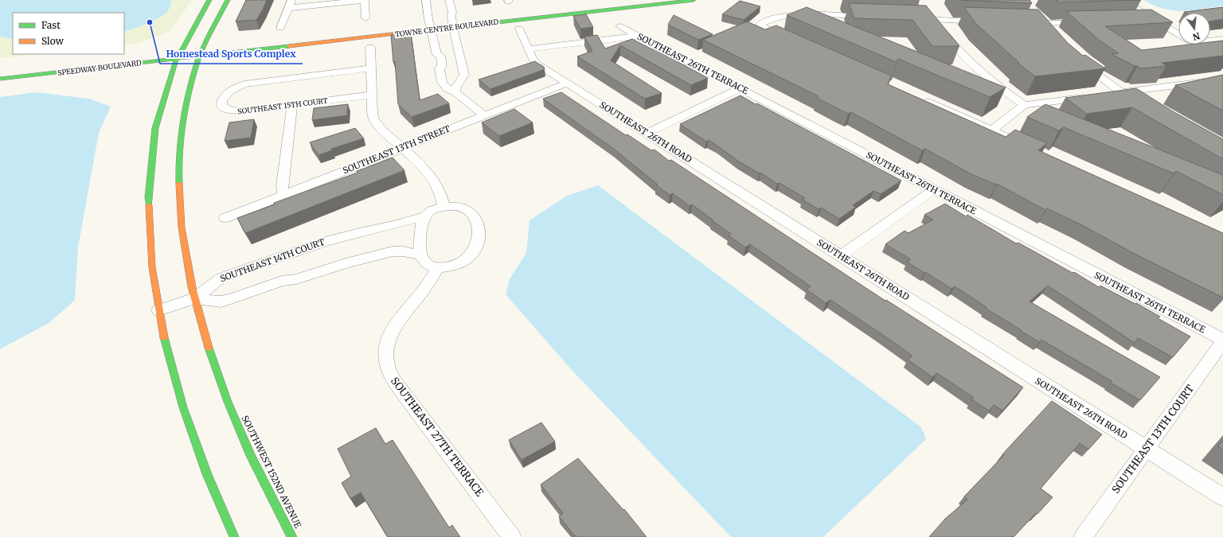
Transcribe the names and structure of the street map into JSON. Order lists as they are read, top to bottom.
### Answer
{
  "streets": {
    "street": [
      "TOWNE CENTRE BOULEVARD",
      "SOUTHEAST 26TH TERRACE",
      "SPEEDWAY BOULEVARD",
      "SOUTHEAST 15TH COURT",
      "SOUTHEAST 26TH ROAD",
      "SOUTHEAST 13TH STREET",
      "SOUTHEAST 14TH COURT",
      "SOUTHEAST 27TH TERRACE",
      "SOUTHEAST 13TH COURT",
      "SOUTHWEST 152ND AVENUE"
    ]
  },
  "crossings": [
    ["TOWNE CENTRE BOULEVARD", "SPEEDWAY BOULEVARD"],
    ["TOWNE CENTRE BOULEVARD", "SOUTHWEST 152ND AVENUE"],
    ["SOUTHEAST 26TH TERRACE", "SOUTHEAST 13TH COURT"],
    ["SPEEDWAY BOULEVARD", "SOUTHWEST 152ND AVENUE"],
    ["SOUTHEAST 26TH ROAD", "SOUTHEAST 13TH STREET"],
    ["SOUTHEAST 26TH ROAD", "SOUTHEAST 13TH COURT"],
    ["SOUTHEAST 14TH COURT", "SOUTHEAST 27TH TERRACE"],
    ["SOUTHEAST 14TH COURT", "SOUTHWEST 152ND AVENUE"]
  ],
  "places": ["Homestead Sports Complex"],
  "legend": ["Fast", "Slow"],
  "north": "bottom"
}
